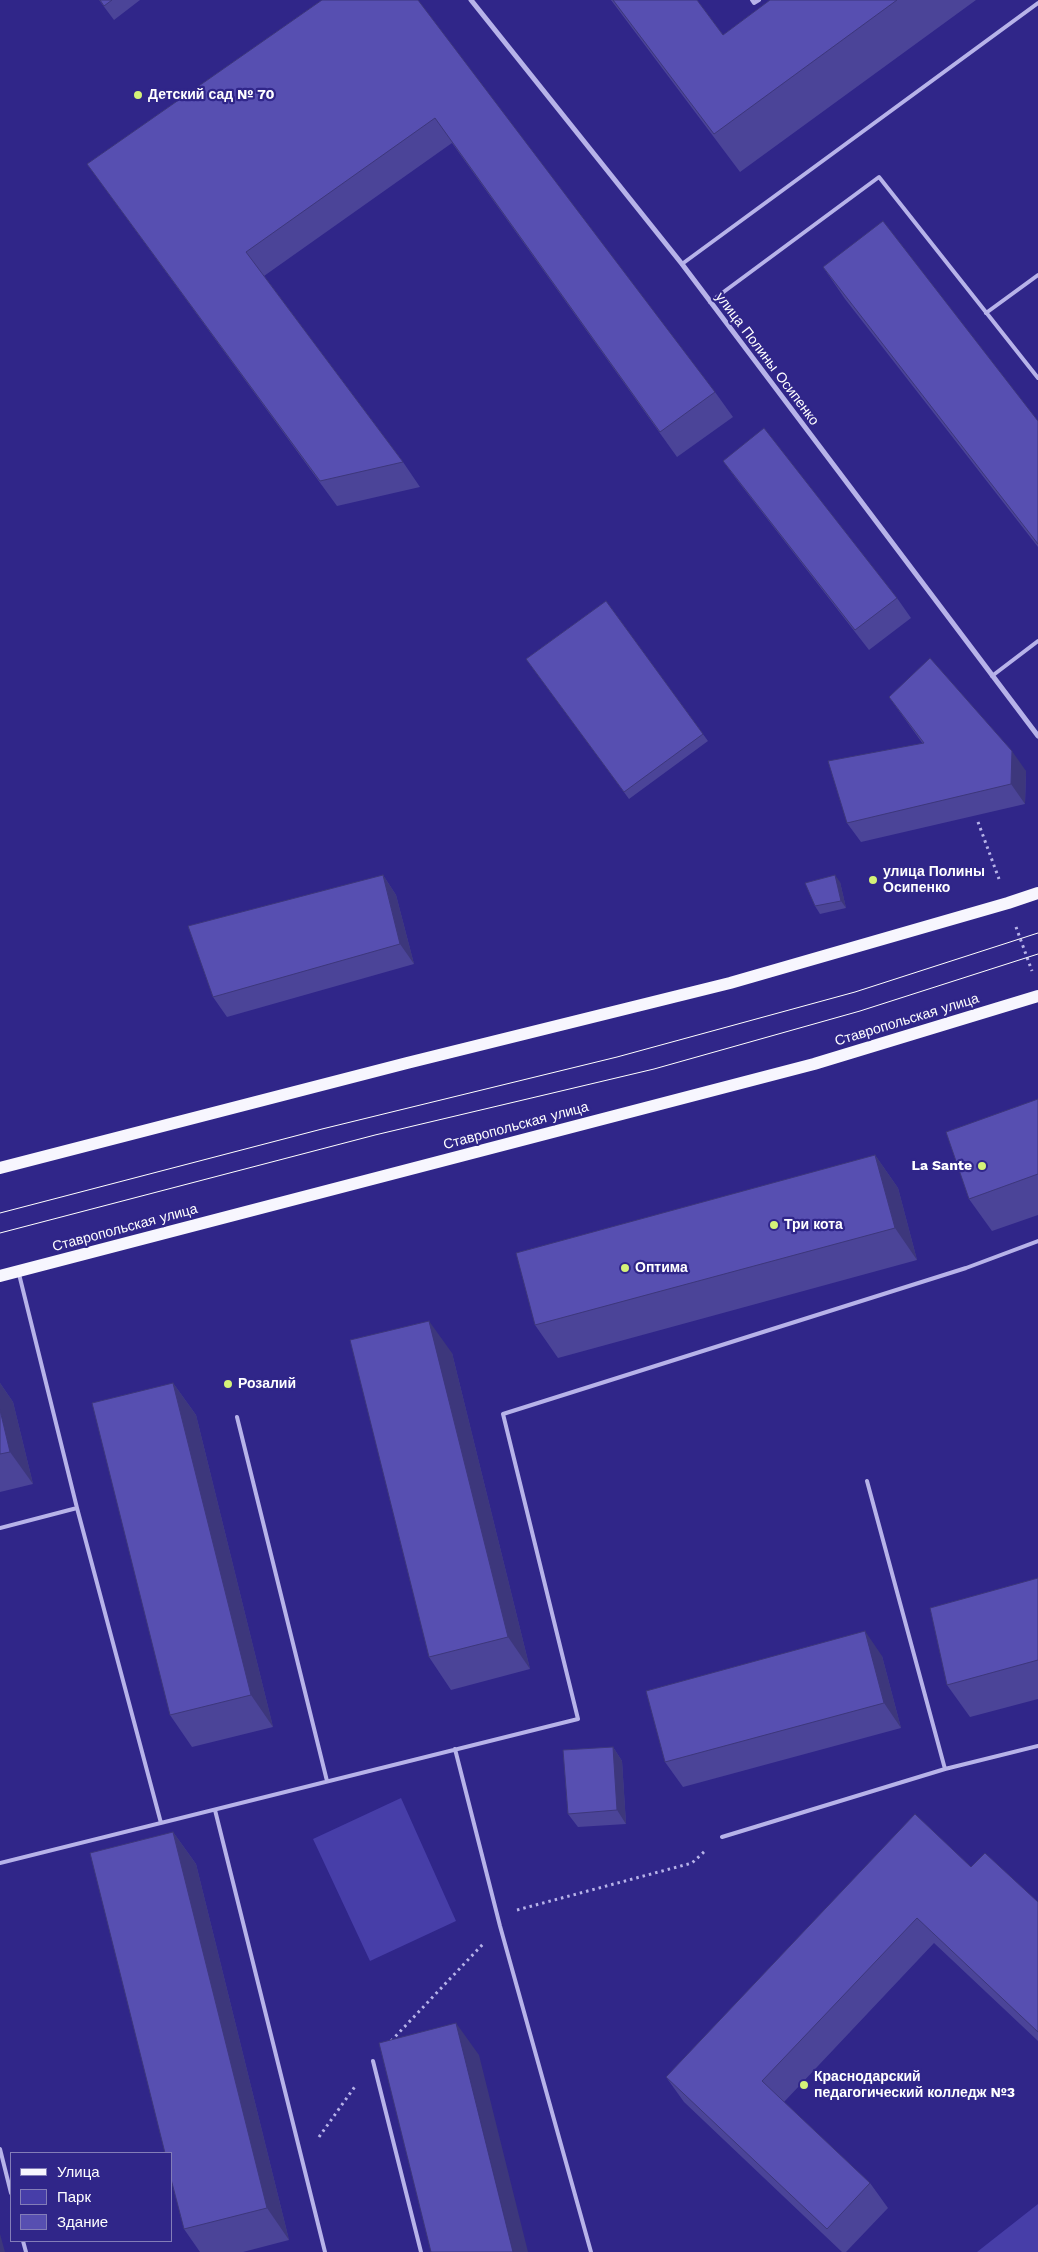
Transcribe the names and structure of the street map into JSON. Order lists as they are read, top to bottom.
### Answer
{
  "streets": {
    "main road": ["Ставропольская улица"],
    "street": ["улица Полины Осипенко"]
  },
  "places": [
    "Детский сад № 70",
    "улица Полины Осипенко",
    "La Sante",
    "Три кота",
    "Оптима",
    "Розалий",
    "Краснодарский педагогический колледж №3"
  ],
  "legend": ["Улица", "Парк", "Здание"]
}
